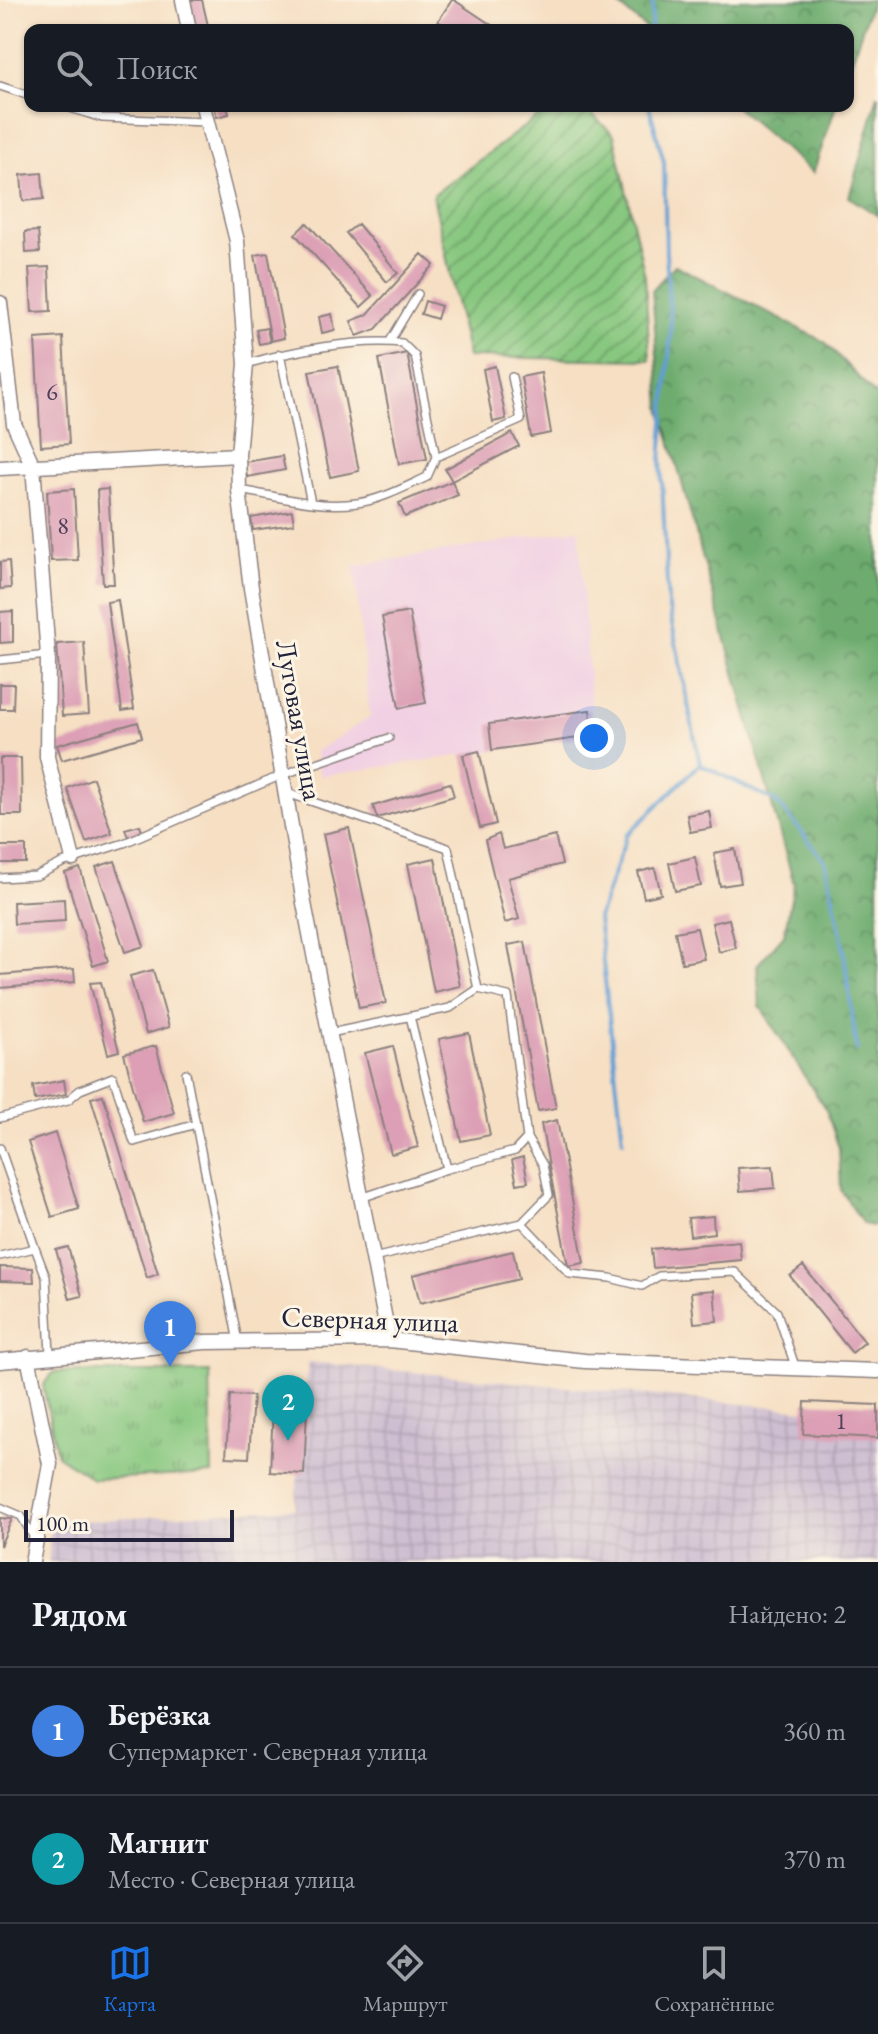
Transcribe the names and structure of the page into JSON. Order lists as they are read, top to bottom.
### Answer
{
  "streets": {
    "street": ["Луговая улица", "Северная улица"]
  },
  "crossings": [
    ["Луговая улица", "Северная улица"]
  ],
  "house_numbers": ["6", "8", "1"],
  "scale_bar": "100 m",
  "page": {
    "search": "Поиск",
    "pins": ["1", "2"],
    "scale": "100 m",
    "heading": ["Рядом", "Найдено: 2"],
    "list": [
      {
        "mark": "1",
        "name": "Берёзка",
        "note": "Супермаркет · Северная улица",
        "value": "360 m"
      },
      {
        "mark": "2",
        "name": "Магнит",
        "note": "Место · Северная улица",
        "value": "370 m"
      }
    ],
    "nav": ["Карта", "Маршрут", "Сохранённые"]
  }
}
